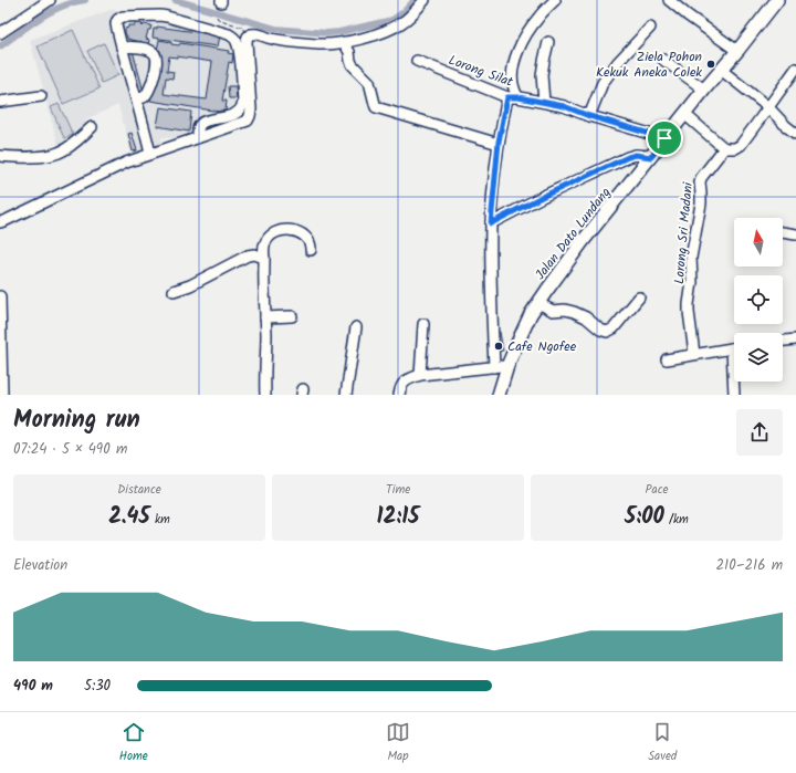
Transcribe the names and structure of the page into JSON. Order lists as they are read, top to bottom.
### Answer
{
  "streets": {
    "main road": ["Jalan Dato Lundang"],
    "street": ["Lorong Silat", "Lorong Sri Madani"]
  },
  "crossings": [
    ["Lorong Silat", "Jalan Dato Lundang"]
  ],
  "places": ["Ziela Pohon Kekuk Aneka Colek", "Cafe Ngofee"],
  "north": "top",
  "page": {
    "heading": ["Morning run", "07:24 · 5 × 490 m"],
    "stats": [
      ["Distance", "2.45 km"],
      ["Time", "12:15"],
      ["Pace", "5:00 /km"]
    ],
    "chart": ["Elevation", "210–216 m"],
    "list": [
      {
        "name": "490 m",
        "note": "5:30"
      }
    ],
    "tabs": ["Home", "Map", "Saved"]
  }
}
